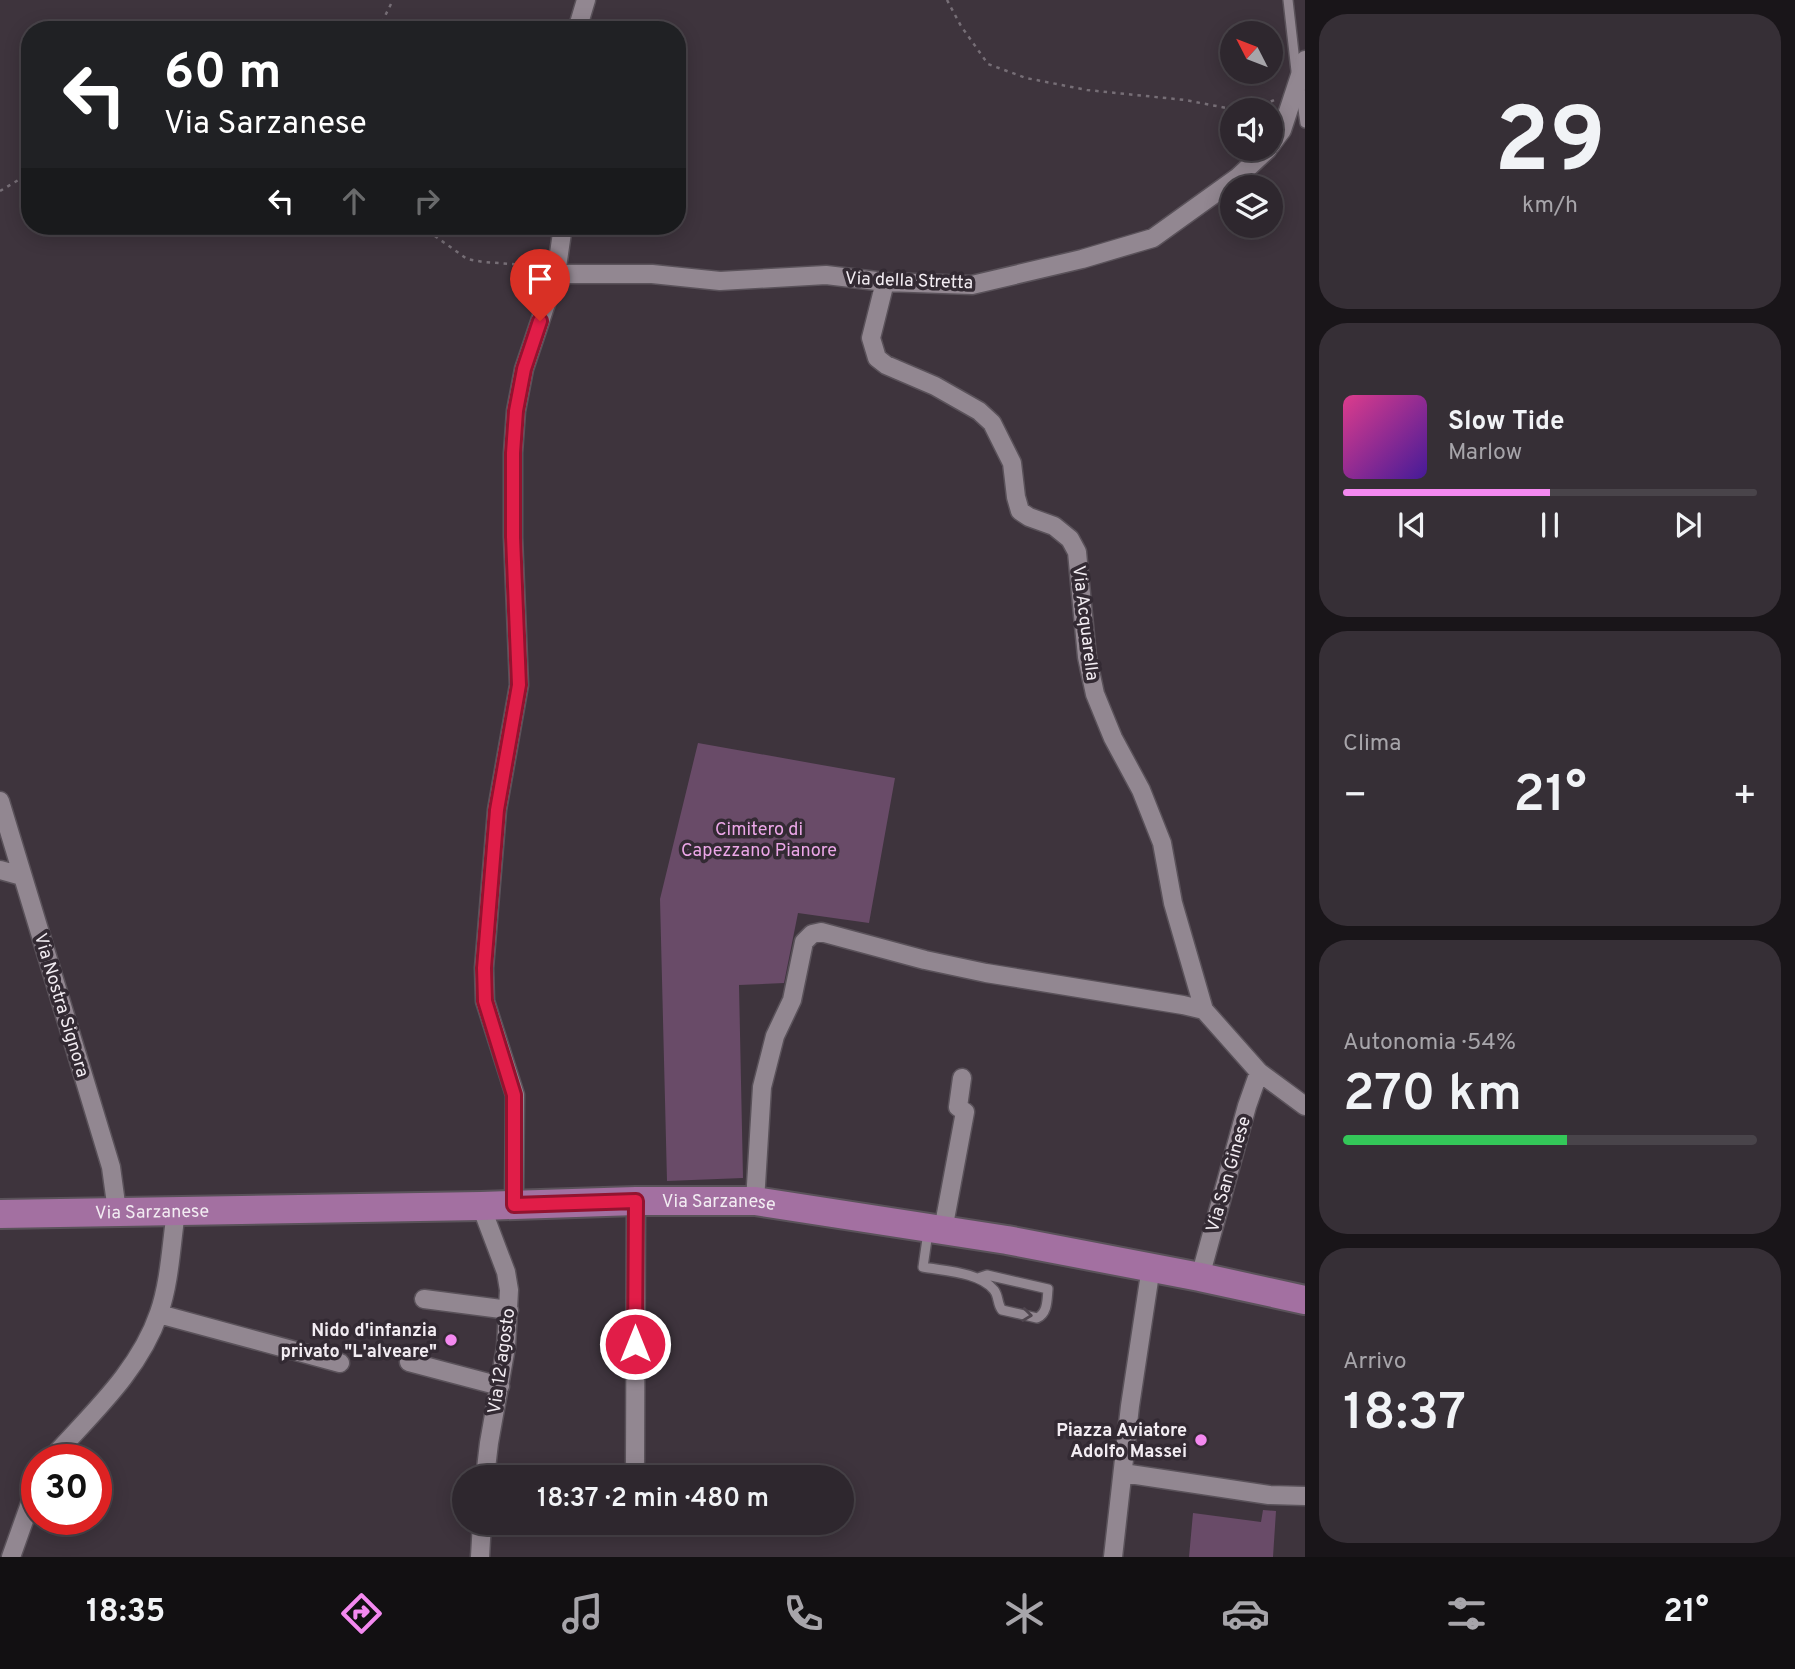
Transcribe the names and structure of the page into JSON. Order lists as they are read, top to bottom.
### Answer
{
  "streets": {
    "main road": ["Via Sarzanese"],
    "street": [
      "Via della Stretta",
      "Via Acquarella",
      "Via Nostra Signora",
      "Via San Ginese",
      "Via 12 agosto"
    ]
  },
  "crossings": [
    ["Via della Stretta", "Via Acquarella"],
    ["Via Acquarella", "Via San Ginese"],
    ["Via Nostra Signora", "Via Sarzanese"],
    ["Via San Ginese", "Via Sarzanese"],
    ["Via Sarzanese", "Via 12 agosto"]
  ],
  "parks": ["Cimitero di Capezzano Pianore"],
  "places": ["Nido d'infanzia privato \"L'alveare\"", "Piazza Aviatore Adolfo Massei"],
  "north": "top left",
  "page": {
    "tile": [
      ["29", "km/h"],
      "Clima",
      ["Autonomia · 54%", "270 km"],
      ["Arrivo", "18:37"]
    ],
    "turn": ["60 m", "Via Sarzanese"],
    "song": ["Slow Tide", "Marlow"],
    "heat": ["−", "21°", "+"],
    "limit": "30",
    "trip": "18:37 · 2 min · 480 m",
    "tabs": ["18:35", "21°"]
  }
}
